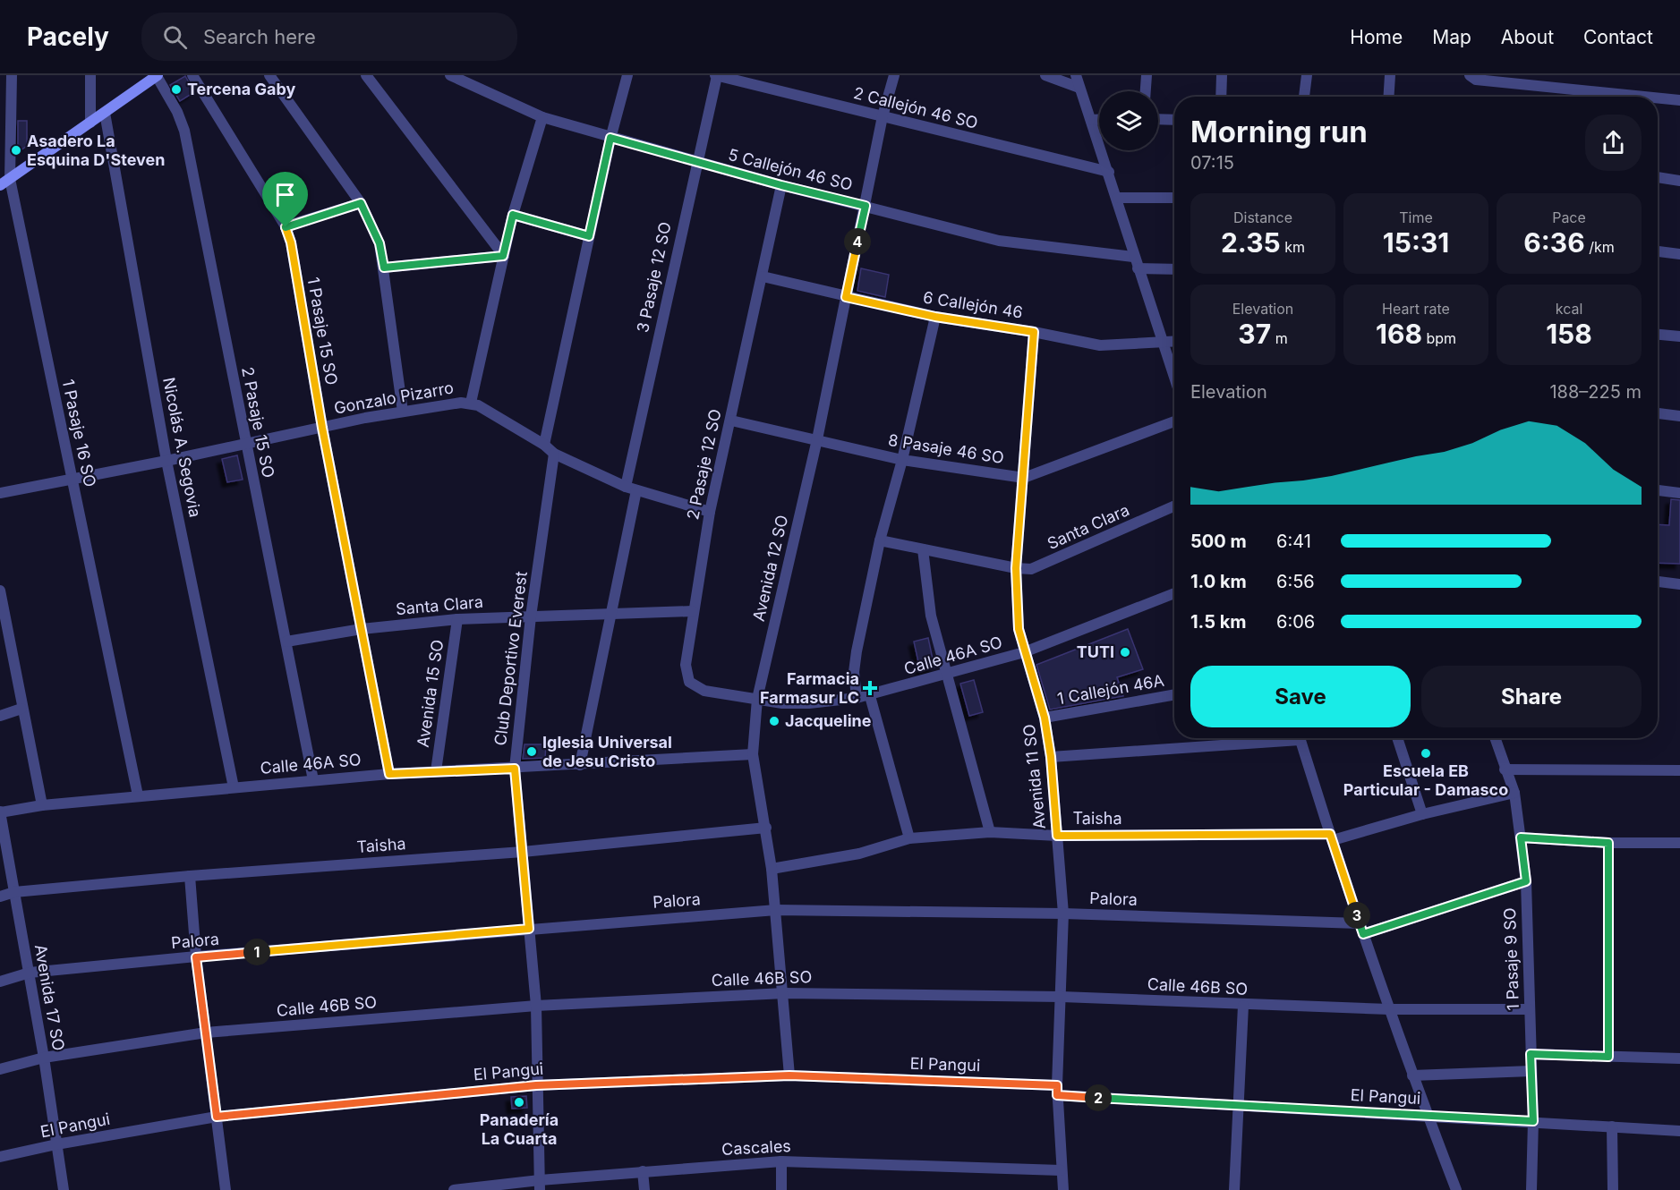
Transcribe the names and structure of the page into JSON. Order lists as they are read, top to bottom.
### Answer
{
  "streets": {
    "street": [
      "2 Callejón 46 SO",
      "5 Callejón 46 SO",
      "3 Pasaje 12 SO",
      "6 Callejón 46",
      "1 Pasaje 15 SO",
      "Gonzalo Pizarro",
      "2 Pasaje 15 SO",
      "1 Pasaje 16 SO",
      "Nicolás A. Segovia",
      "8 Pasaje 46 SO",
      "2 Pasaje 12 SO",
      "Santa Clara",
      "Avenida 12 SO",
      "Calle 46A SO",
      "Club Deportivo Everest",
      "1 Callejón 46A",
      "Avenida 15 SO",
      "Avenida 11 SO",
      "Taisha",
      "Palora",
      "1 Pasaje 9 SO",
      "Calle 46B SO",
      "Avenida 17 SO",
      "El Pangui",
      "Cascales"
    ]
  },
  "crossings": [
    ["2 Callejón 46 SO", "3 Pasaje 12 SO"],
    ["2 Callejón 46 SO", "Avenida 12 SO"],
    ["5 Callejón 46 SO", "3 Pasaje 12 SO"],
    ["5 Callejón 46 SO", "2 Pasaje 12 SO"],
    ["5 Callejón 46 SO", "Avenida 12 SO"],
    ["3 Pasaje 12 SO", "Gonzalo Pizarro"],
    ["3 Pasaje 12 SO", "Santa Clara"],
    ["3 Pasaje 12 SO", "Calle 46A SO"],
    ["6 Callejón 46", "2 Pasaje 12 SO"],
    ["6 Callejón 46", "Avenida 12 SO"],
    ["6 Callejón 46", "Avenida 11 SO"],
    ["1 Pasaje 15 SO", "Gonzalo Pizarro"],
    ["1 Pasaje 15 SO", "Santa Clara"],
    ["1 Pasaje 15 SO", "Calle 46A SO"],
    ["Gonzalo Pizarro", "2 Pasaje 15 SO"],
    ["Gonzalo Pizarro", "1 Pasaje 16 SO"],
    ["Gonzalo Pizarro", "Nicolás A. Segovia"],
    ["Gonzalo Pizarro", "2 Pasaje 12 SO"],
    ["Gonzalo Pizarro", "Club Deportivo Everest"],
    ["2 Pasaje 15 SO", "Santa Clara"],
    ["2 Pasaje 15 SO", "Calle 46A SO"],
    ["1 Pasaje 16 SO", "Calle 46A SO"],
    ["Nicolás A. Segovia", "Calle 46A SO"],
    ["8 Pasaje 46 SO", "2 Pasaje 12 SO"],
    ["8 Pasaje 46 SO", "Avenida 12 SO"],
    ["8 Pasaje 46 SO", "Avenida 11 SO"],
    ["2 Pasaje 12 SO", "Santa Clara"],
    ["2 Pasaje 12 SO", "Avenida 12 SO"],
    ["2 Pasaje 12 SO", "Calle 46A SO"],
    ["Santa Clara", "Club Deportivo Everest"],
    ["Santa Clara", "Avenida 15 SO"],
    ["Santa Clara", "Avenida 11 SO"],
    ["Avenida 12 SO", "Calle 46A SO"],
    ["Avenida 12 SO", "Taisha"],
    ["Avenida 12 SO", "Palora"],
    ["Avenida 12 SO", "Calle 46B SO"],
    ["Avenida 12 SO", "El Pangui"],
    ["Calle 46A SO", "Club Deportivo Everest"],
    ["Calle 46A SO", "Avenida 15 SO"],
    ["Calle 46A SO", "Avenida 11 SO"],
    ["Calle 46A SO", "Avenida 17 SO"],
    ["Club Deportivo Everest", "Taisha"],
    ["Club Deportivo Everest", "Palora"],
    ["Club Deportivo Everest", "Calle 46B SO"],
    ["Club Deportivo Everest", "El Pangui"],
    ["Club Deportivo Everest", "Cascales"],
    ["1 Callejón 46A", "Avenida 11 SO"],
    ["Avenida 11 SO", "Taisha"],
    ["Avenida 11 SO", "Palora"],
    ["Avenida 11 SO", "Calle 46B SO"],
    ["Avenida 11 SO", "El Pangui"],
    ["Avenida 11 SO", "Cascales"],
    ["Taisha", "1 Pasaje 9 SO"],
    ["Taisha", "Avenida 17 SO"],
    ["Palora", "1 Pasaje 9 SO"],
    ["Palora", "Avenida 17 SO"],
    ["1 Pasaje 9 SO", "Calle 46B SO"],
    ["1 Pasaje 9 SO", "El Pangui"],
    ["Calle 46B SO", "Avenida 17 SO"],
    ["Avenida 17 SO", "El Pangui"]
  ],
  "places": {
    "other": [
      "Tercena Gaby",
      "Asadero La Esquina D'Steven",
      "TUTI",
      "Jacqueline",
      "Iglesia Universal de Jesu Cristo",
      "Escuela EB Particular - Damasco",
      "Panadería La Cuarta"
    ],
    "health": ["Farmacia Farmasur LC"]
  },
  "page": {
    "header": "Pacely",
    "search": "Search here",
    "nav": [
      "Home",
      "Map",
      "About",
      "Contact"
    ],
    "heading": ["Morning run", "07:15"],
    "stats": [
      ["Distance", "2.35 km"],
      ["Time", "15:31"],
      ["Pace", "6:36 /km"],
      ["Elevation", "37 m"],
      ["Heart rate", "168 bpm"],
      ["kcal", "158"]
    ],
    "pins": [
      "4",
      "3",
      "1",
      "2"
    ],
    "chart": ["Elevation", "188–225 m"],
    "list": [
      {
        "name": "500 m",
        "note": "6:41"
      },
      {
        "name": "1.0 km",
        "note": "6:56"
      },
      {
        "name": "1.5 km",
        "note": "6:06"
      }
    ],
    "buttons": ["Save", "Share"]
  }
}
